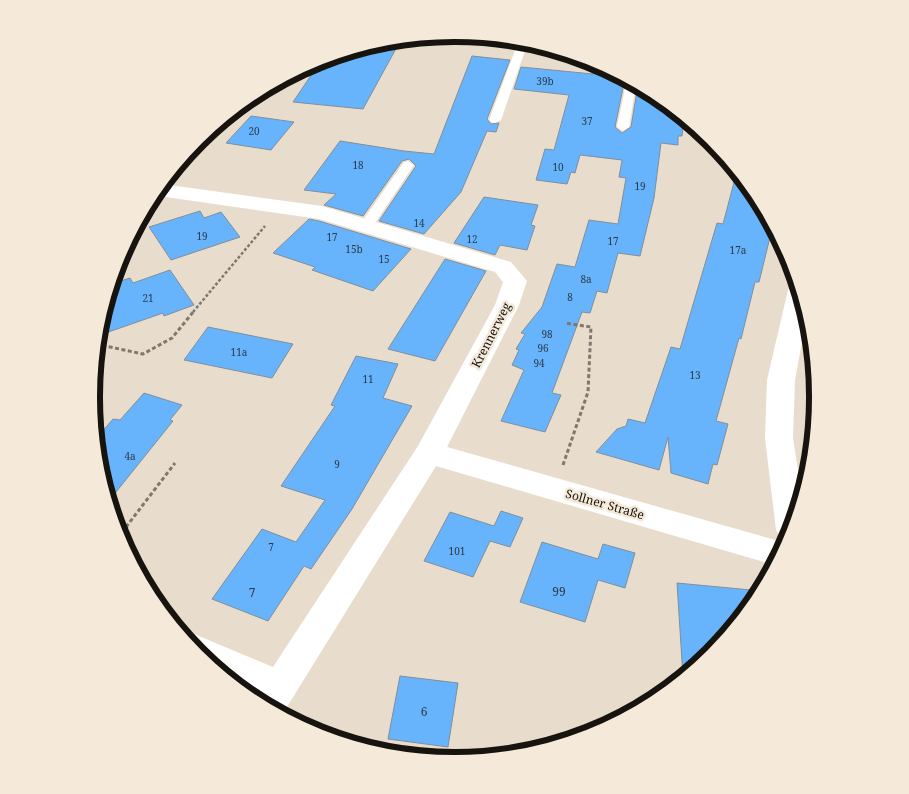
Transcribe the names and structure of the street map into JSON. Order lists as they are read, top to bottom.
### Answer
{
  "streets": {
    "street": ["Krennerweg", "Sollner Straße"]
  },
  "crossings": [
    ["Krennerweg", "Sollner Straße"]
  ],
  "house_numbers": [
    "39b",
    "37",
    "20",
    "18",
    "10",
    "19",
    "14",
    "19",
    "17",
    "12",
    "17",
    "15b",
    "17a",
    "15",
    "8a",
    "8",
    "21",
    "98",
    "96",
    "11a",
    "94",
    "13",
    "11",
    "4a",
    "9",
    "7",
    "101",
    "99",
    "7",
    "6"
  ]
}
